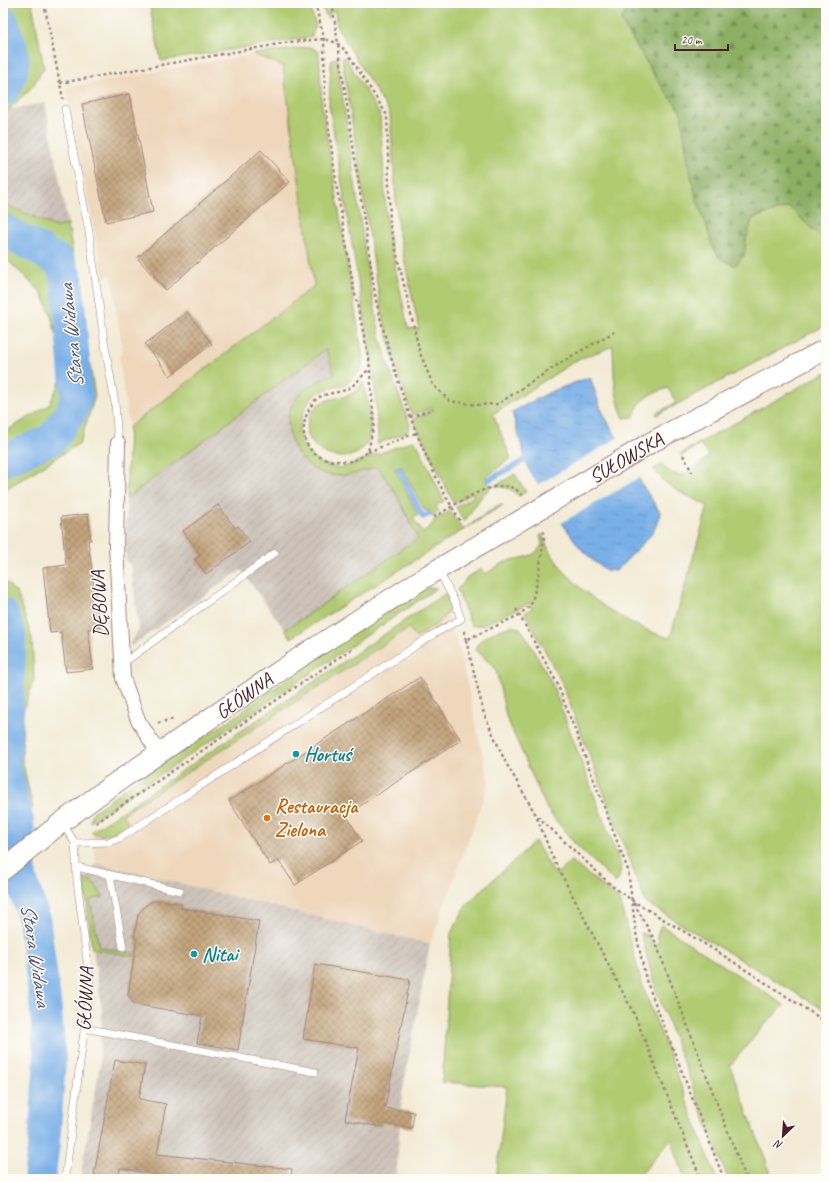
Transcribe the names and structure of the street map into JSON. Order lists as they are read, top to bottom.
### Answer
{
  "streets": {
    "main road": ["SUŁOWSKA", "GŁÓWNA"],
    "street": ["DĘBOWA"]
  },
  "crossings": [
    ["SUŁOWSKA", "GŁÓWNA"],
    ["DĘBOWA", "GŁÓWNA"]
  ],
  "water": ["Stara Widawa"],
  "places": ["Hortuś", "Restauracja Zielona", "Nitai"],
  "scale_bar": "20 m",
  "north": "bottom left"
}
